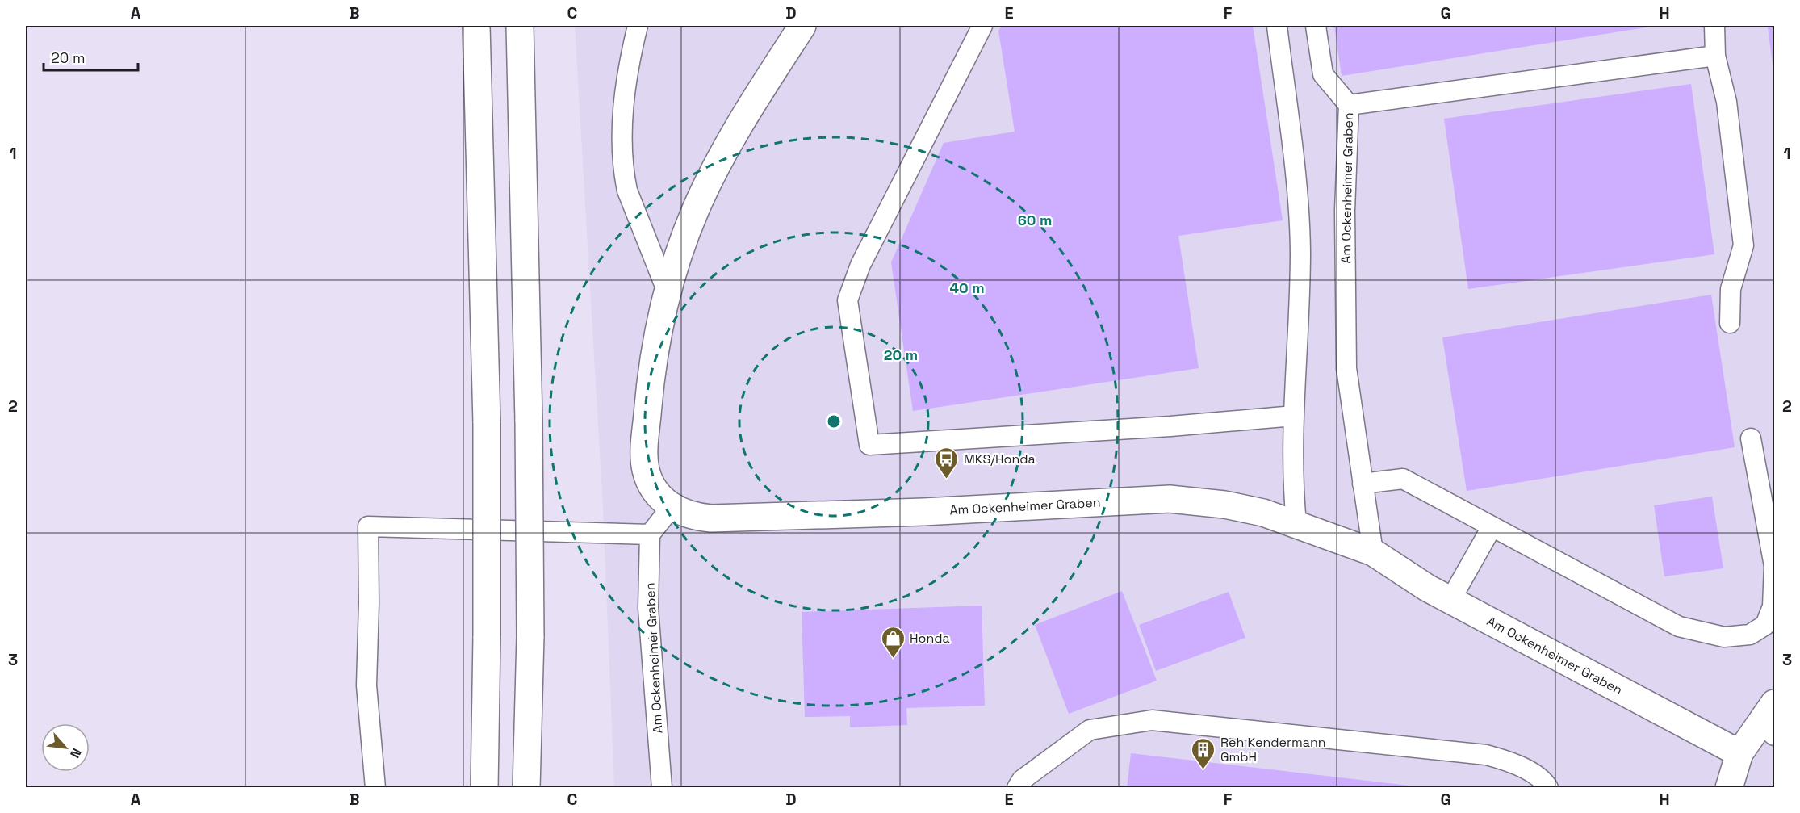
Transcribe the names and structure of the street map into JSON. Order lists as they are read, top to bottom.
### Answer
{
  "streets": {
    "street": ["Am Ockenheimer Graben"]
  },
  "places": {
    "bus stop": ["MKS/Honda"],
    "shop": ["Honda"],
    "building": ["Reh Kendermann GmbH"]
  },
  "scale_bar": "20 m",
  "north": "bottom right",
  "grid": {
    "columns": [
      "A",
      "B",
      "C",
      "D",
      "E",
      "F",
      "G",
      "H"
    ],
    "rows": ["1", "2", "3"]
  },
  "rings": ["60 m", "40 m", "20 m"]
}
